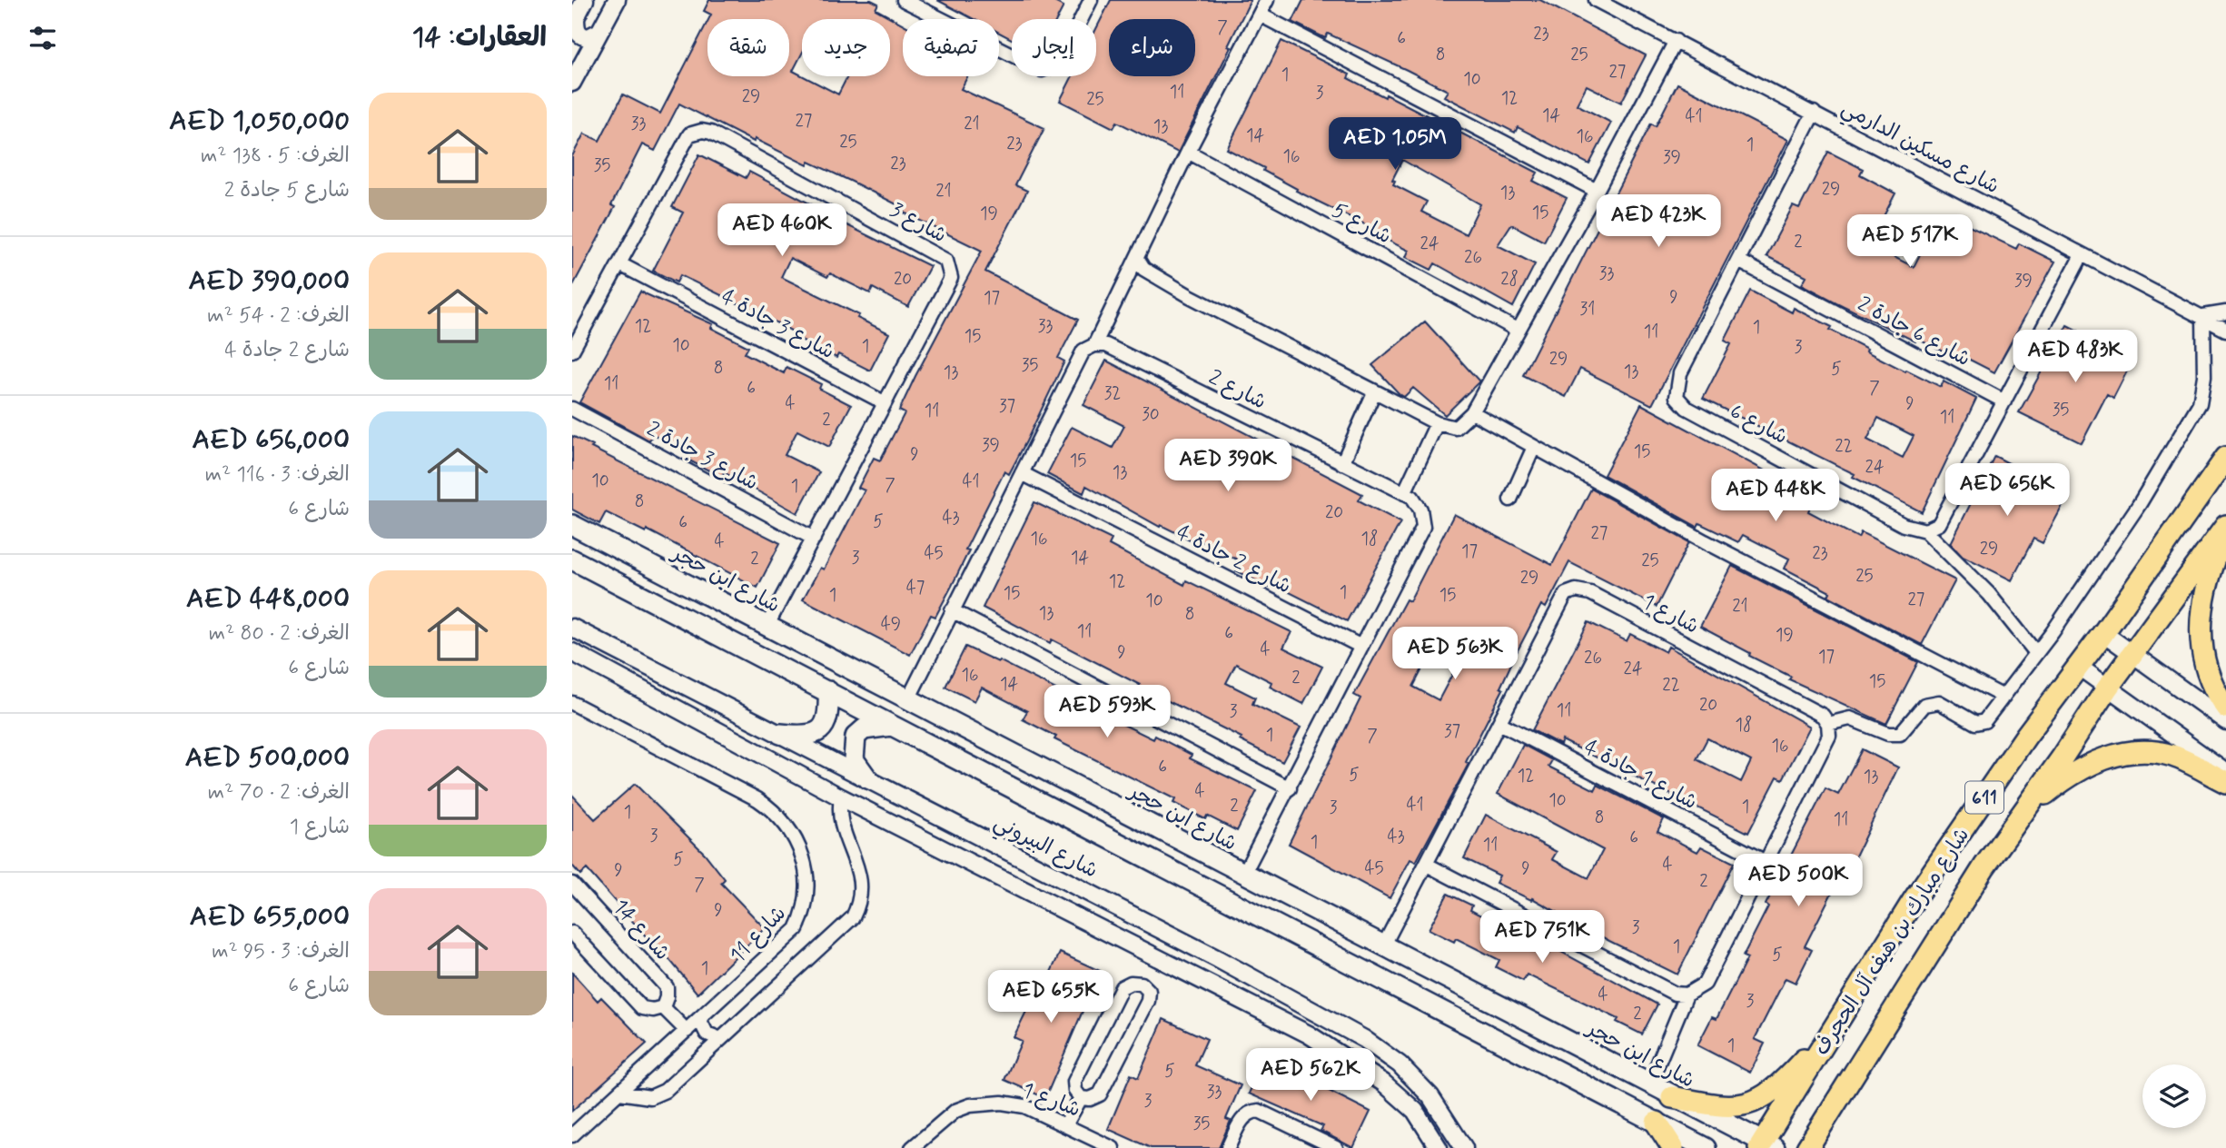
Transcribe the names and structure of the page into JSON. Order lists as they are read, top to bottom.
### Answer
{
  "streets": {
    "main road": ["شارع ابن حجر", "611", "شارع مبارك بن هيف آل الحجرف"],
    "street": [
      "شارع مسكين الدارمي",
      "شارع 3",
      "شارع 5",
      "شارع 3 جادة 4",
      "شارع 6 جادة 2",
      "شارع 2",
      "شارع 6",
      "شارع 3 جادة 2",
      "شارع 2 جادة 4",
      "شارع 1",
      "شارع 1 جادة 4",
      "شارع البيروني",
      "شارع 14",
      "شارع 11"
    ]
  },
  "crossings": [
    ["شارع مسكين الدارمي", "شارع 6"],
    ["شارع 3", "شارع 3 جادة 4"],
    ["شارع 3", "شارع 3 جادة 2"],
    ["شارع 3", "شارع ابن حجر"],
    ["شارع 6 جادة 2", "شارع 6"],
    ["شارع 2", "شارع 2 جادة 4"],
    ["شارع 2", "شارع ابن حجر"],
    ["شارع ابن حجر", "شارع 1"],
    ["شارع ابن حجر", "شارع مبارك بن هيف آل الحجرف"],
    ["شارع 1", "شارع 1 جادة 4"]
  ],
  "house_numbers": [
    "7",
    "23",
    "6",
    "8",
    "25",
    "27",
    "1",
    "10",
    "11",
    "3",
    "29",
    "12",
    "25",
    "14",
    "41",
    "27",
    "33",
    "21",
    "13",
    "14",
    "16",
    "25",
    "23",
    "1",
    "16",
    "39",
    "23",
    "35",
    "29",
    "21",
    "13",
    "15",
    "19",
    "2",
    "24",
    "26",
    "33",
    "20",
    "28",
    "39",
    "9",
    "17",
    "31",
    "12",
    "33",
    "1",
    "11",
    "15",
    "10",
    "1",
    "3",
    "29",
    "35",
    "8",
    "5",
    "13",
    "13",
    "11",
    "6",
    "7",
    "32",
    "4",
    "9",
    "37",
    "35",
    "11",
    "30",
    "11",
    "2",
    "39",
    "22",
    "15",
    "9",
    "15",
    "24",
    "13",
    "10",
    "41",
    "7",
    "1",
    "8",
    "20",
    "43",
    "5",
    "6",
    "27",
    "16",
    "18",
    "4",
    "29",
    "17",
    "45",
    "23",
    "3",
    "14",
    "2",
    "25",
    "25",
    "29",
    "12",
    "47",
    "1",
    "15",
    "1",
    "15",
    "27",
    "10",
    "21",
    "13",
    "8",
    "49",
    "11",
    "6",
    "19",
    "4",
    "9",
    "17",
    "26",
    "24",
    "16",
    "2",
    "15",
    "14",
    "22",
    "20",
    "11",
    "3",
    "18",
    "37",
    "1",
    "7",
    "16",
    "6",
    "5",
    "12",
    "13",
    "4",
    "10",
    "41",
    "2",
    "1",
    "3",
    "1",
    "8",
    "11",
    "3",
    "43",
    "6",
    "1",
    "11",
    "5",
    "4",
    "45",
    "9",
    "9",
    "2",
    "7",
    "9",
    "3",
    "1",
    "5",
    "1",
    "4",
    "3",
    "2",
    "1",
    "5",
    "33",
    "3",
    "35"
  ],
  "page": {
    "heading": "العقارات: 14",
    "chip": [
      "شراء",
      "إيجار",
      "تصفية",
      "جديد",
      "شقة"
    ],
    "list": [
      {
        "name": "AED 1,050,000",
        "note": "الغرف: 5 · 138 m² · شارع 5 جادة 2"
      },
      {
        "name": "AED 390,000",
        "note": "الغرف: 2 · 54 m² · شارع 2 جادة 4"
      },
      {
        "name": "AED 656,000",
        "note": "الغرف: 3 · 116 m² · شارع 6"
      },
      {
        "name": "AED 448,000",
        "note": "الغرف: 2 · 80 m² · شارع 6"
      },
      {
        "name": "AED 500,000",
        "note": "الغرف: 2 · 70 m² · شارع 1"
      },
      {
        "name": "AED 655,000",
        "note": "الغرف: 3 · 95 m² · شارع 6"
      }
    ],
    "price": [
      "AED 1.05M",
      "AED 423K",
      "AED 460K",
      "AED 517K",
      "AED 483K",
      "AED 390K",
      "AED 656K",
      "AED 448K",
      "AED 563K",
      "AED 593K",
      "AED 500K",
      "AED 751K",
      "AED 655K",
      "AED 562K"
    ]
  }
}
